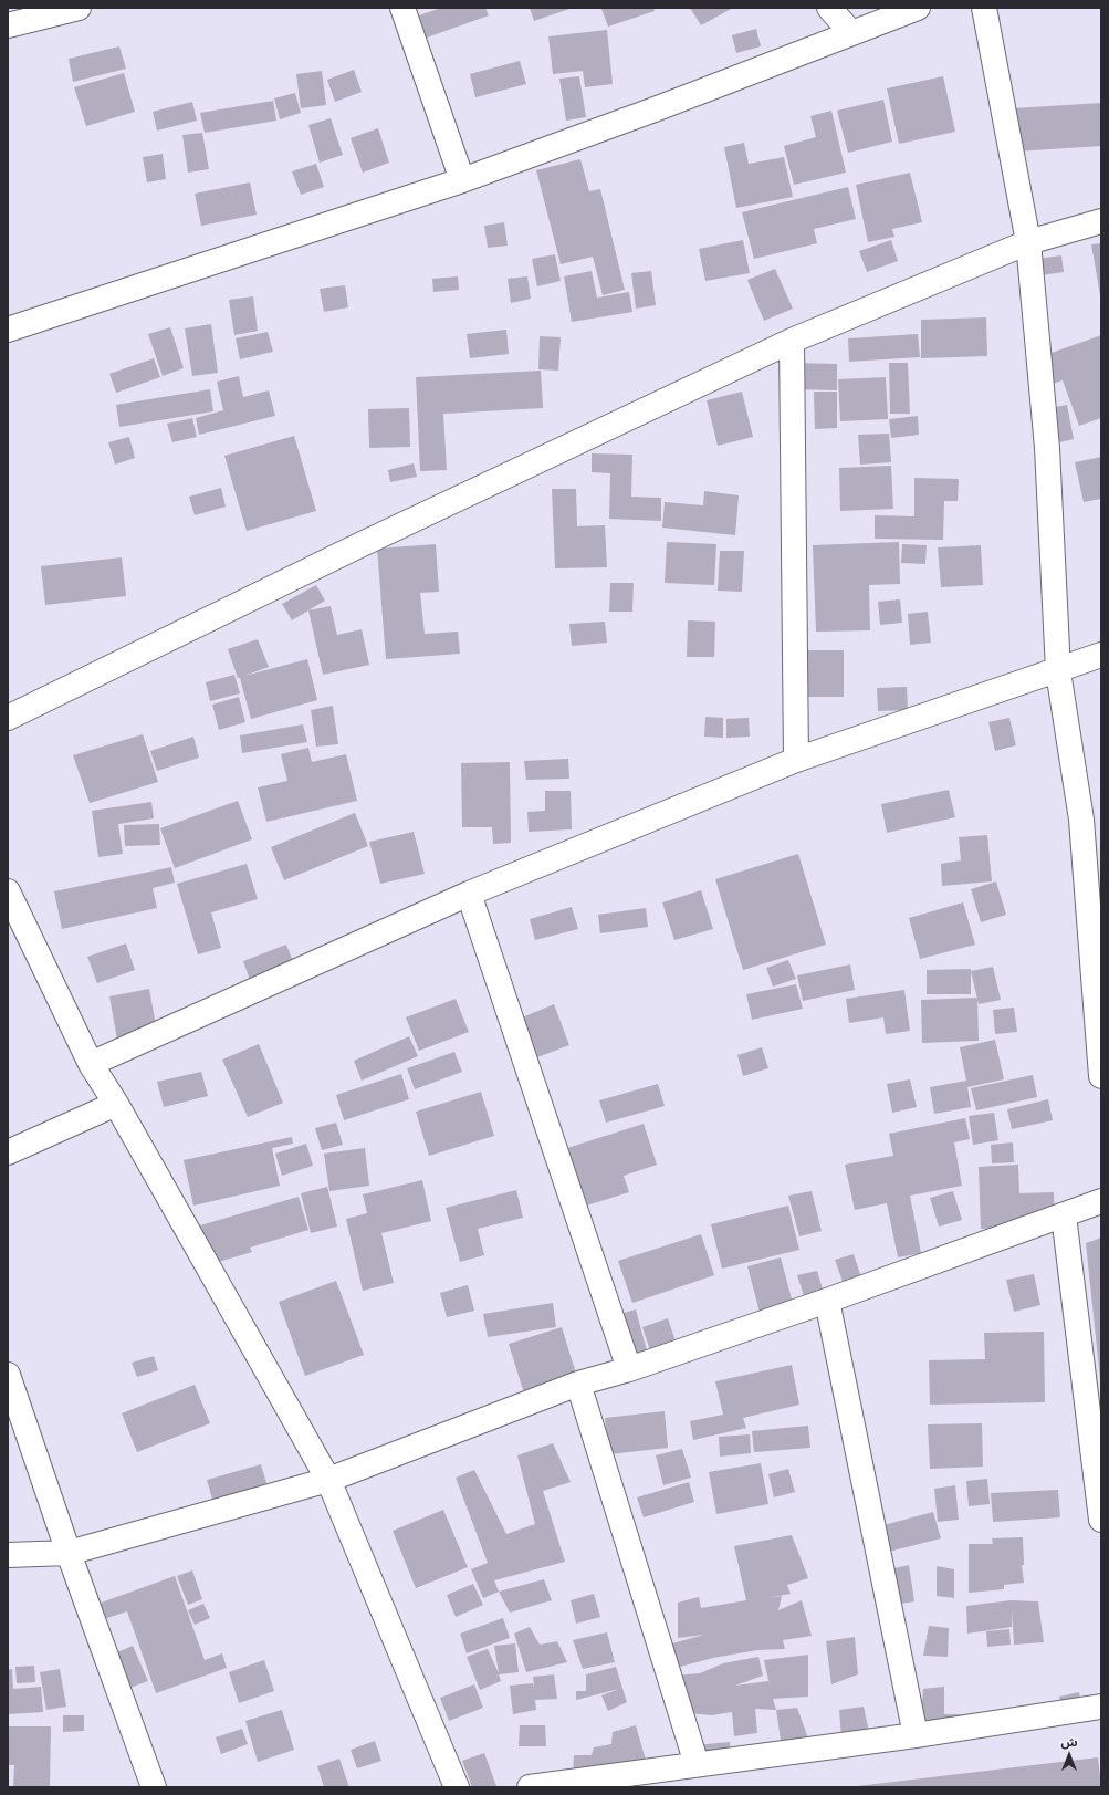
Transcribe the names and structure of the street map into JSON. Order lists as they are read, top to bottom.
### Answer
{
  "north": "top"
}
